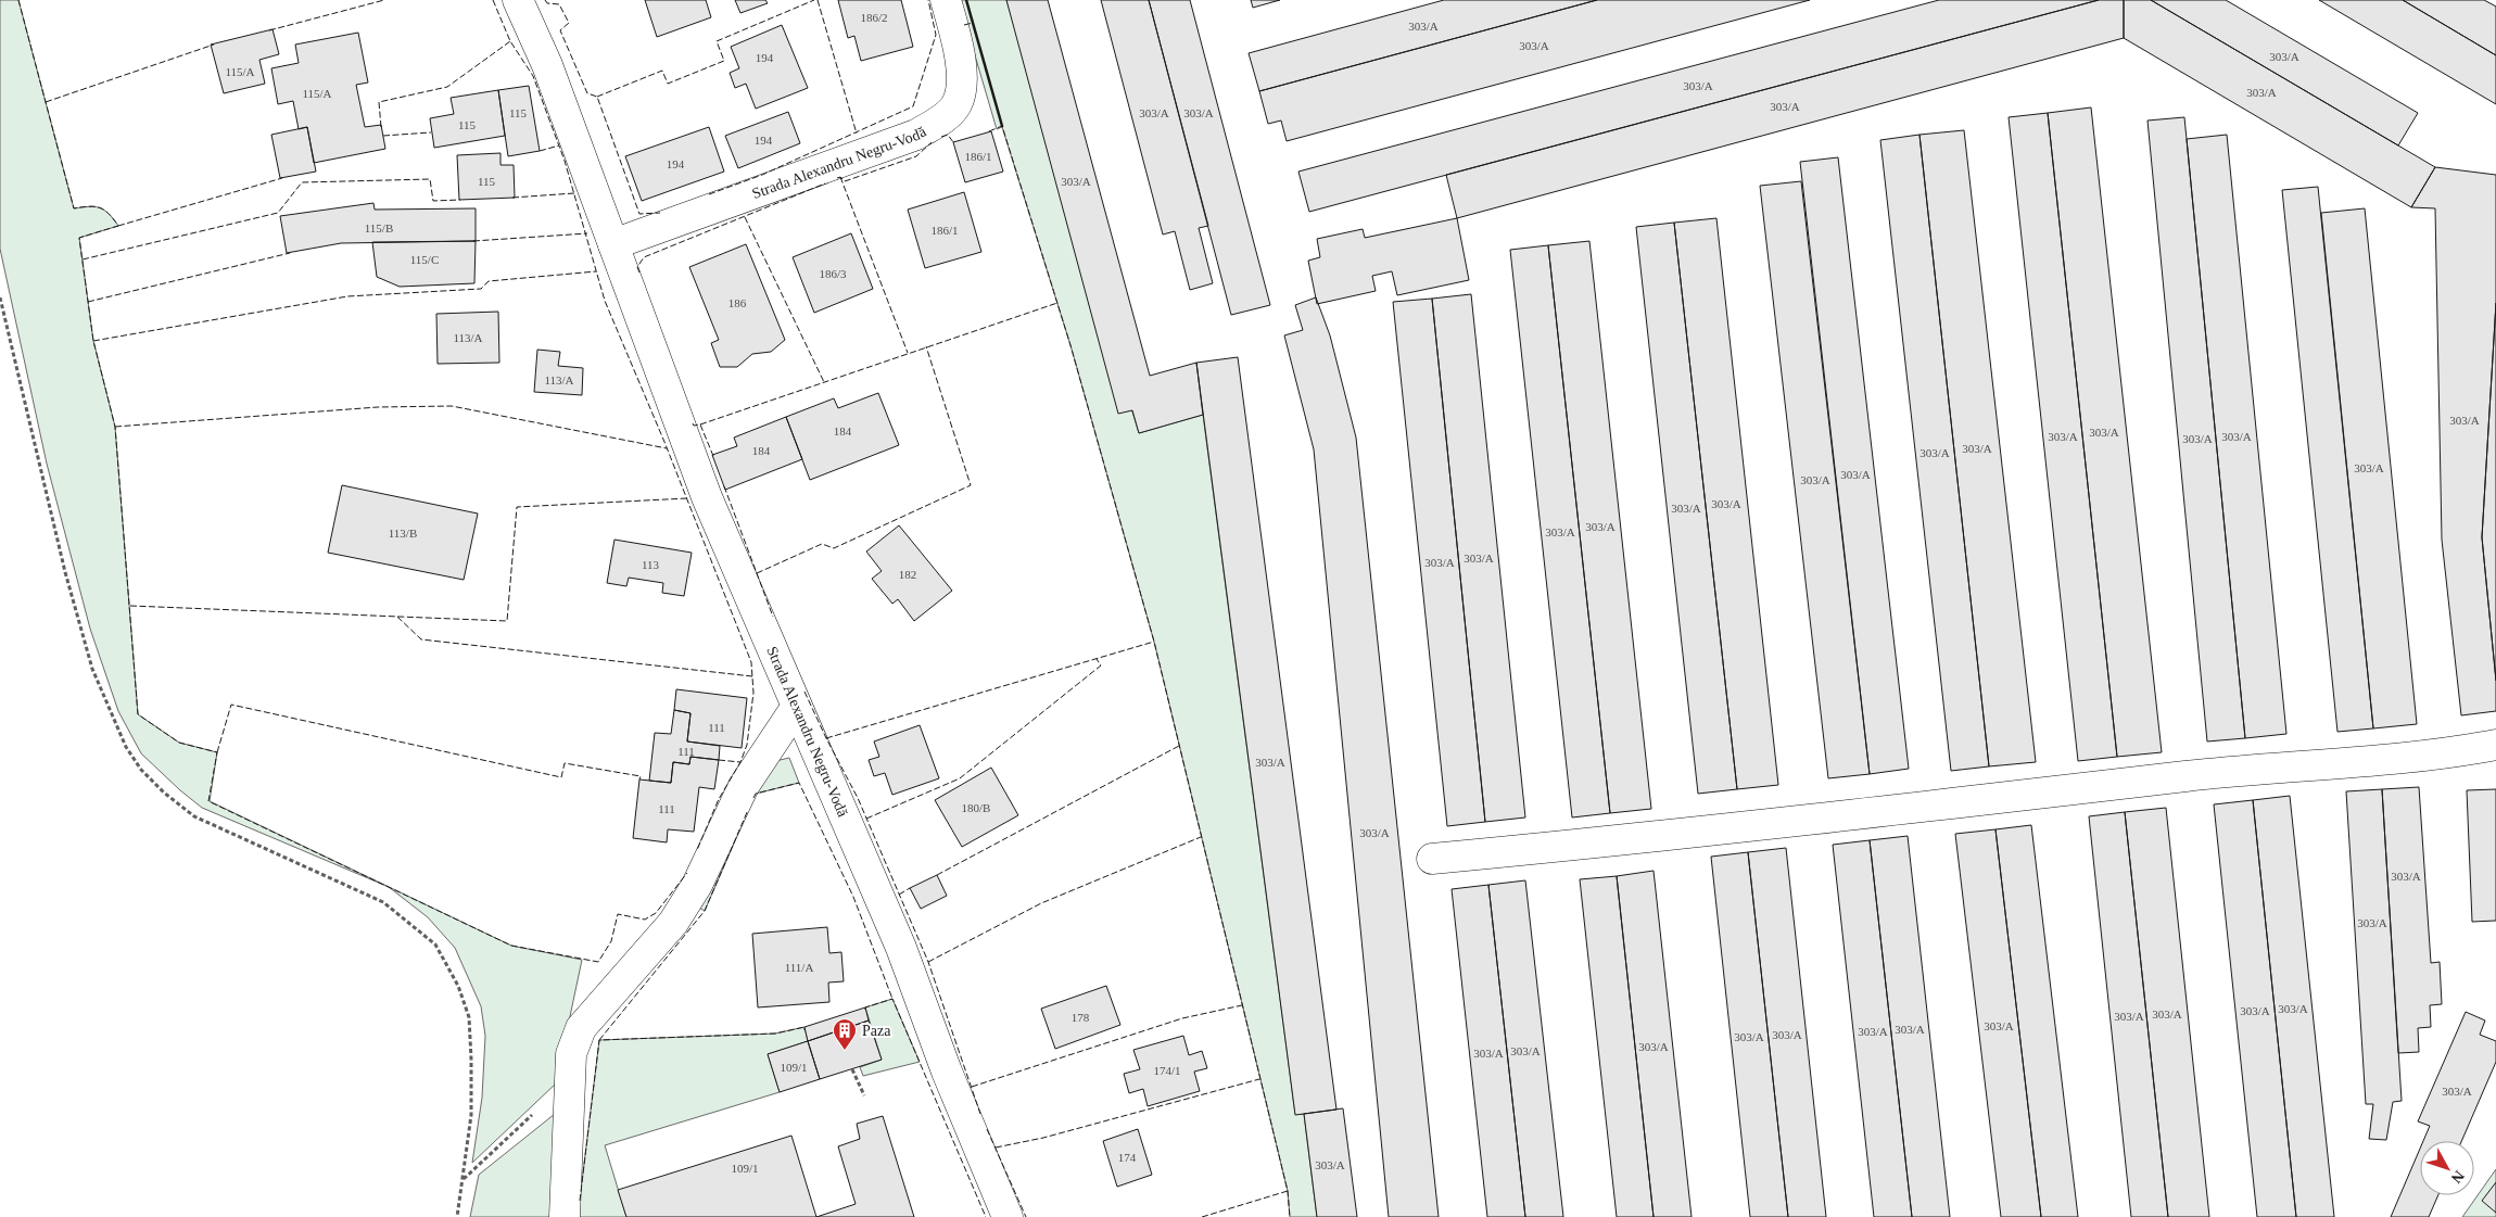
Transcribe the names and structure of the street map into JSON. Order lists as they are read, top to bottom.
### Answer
{
  "streets": {
    "street": ["Strada Alexandru Negru-Vodă"]
  },
  "places": {
    "building": ["Paza"]
  },
  "house_numbers": [
    "186/2",
    "303/A",
    "303/A",
    "303/A",
    "194",
    "115/A",
    "303/A",
    "303/A",
    "115/A",
    "303/A",
    "115",
    "303/A",
    "303/A",
    "115",
    "194",
    "186/1",
    "194",
    "115",
    "303/A",
    "115/B",
    "186/1",
    "115/C",
    "186/3",
    "186",
    "113/A",
    "113/A",
    "303/A",
    "184",
    "303/A",
    "303/A",
    "303/A",
    "303/A",
    "303/A",
    "184",
    "303/A",
    "303/A",
    "303/A",
    "303/A",
    "303/A",
    "303/A",
    "303/A",
    "303/A",
    "113/B",
    "303/A",
    "303/A",
    "113",
    "182",
    "111",
    "111",
    "303/A",
    "180/B",
    "111",
    "303/A",
    "303/A",
    "303/A",
    "111/A",
    "303/A",
    "303/A",
    "303/A",
    "303/A",
    "178",
    "303/A",
    "303/A",
    "303/A",
    "303/A",
    "303/A",
    "303/A",
    "303/A",
    "303/A",
    "109/1",
    "174/1",
    "303/A",
    "174",
    "303/A",
    "109/1"
  ],
  "north": "bottom right"
}
